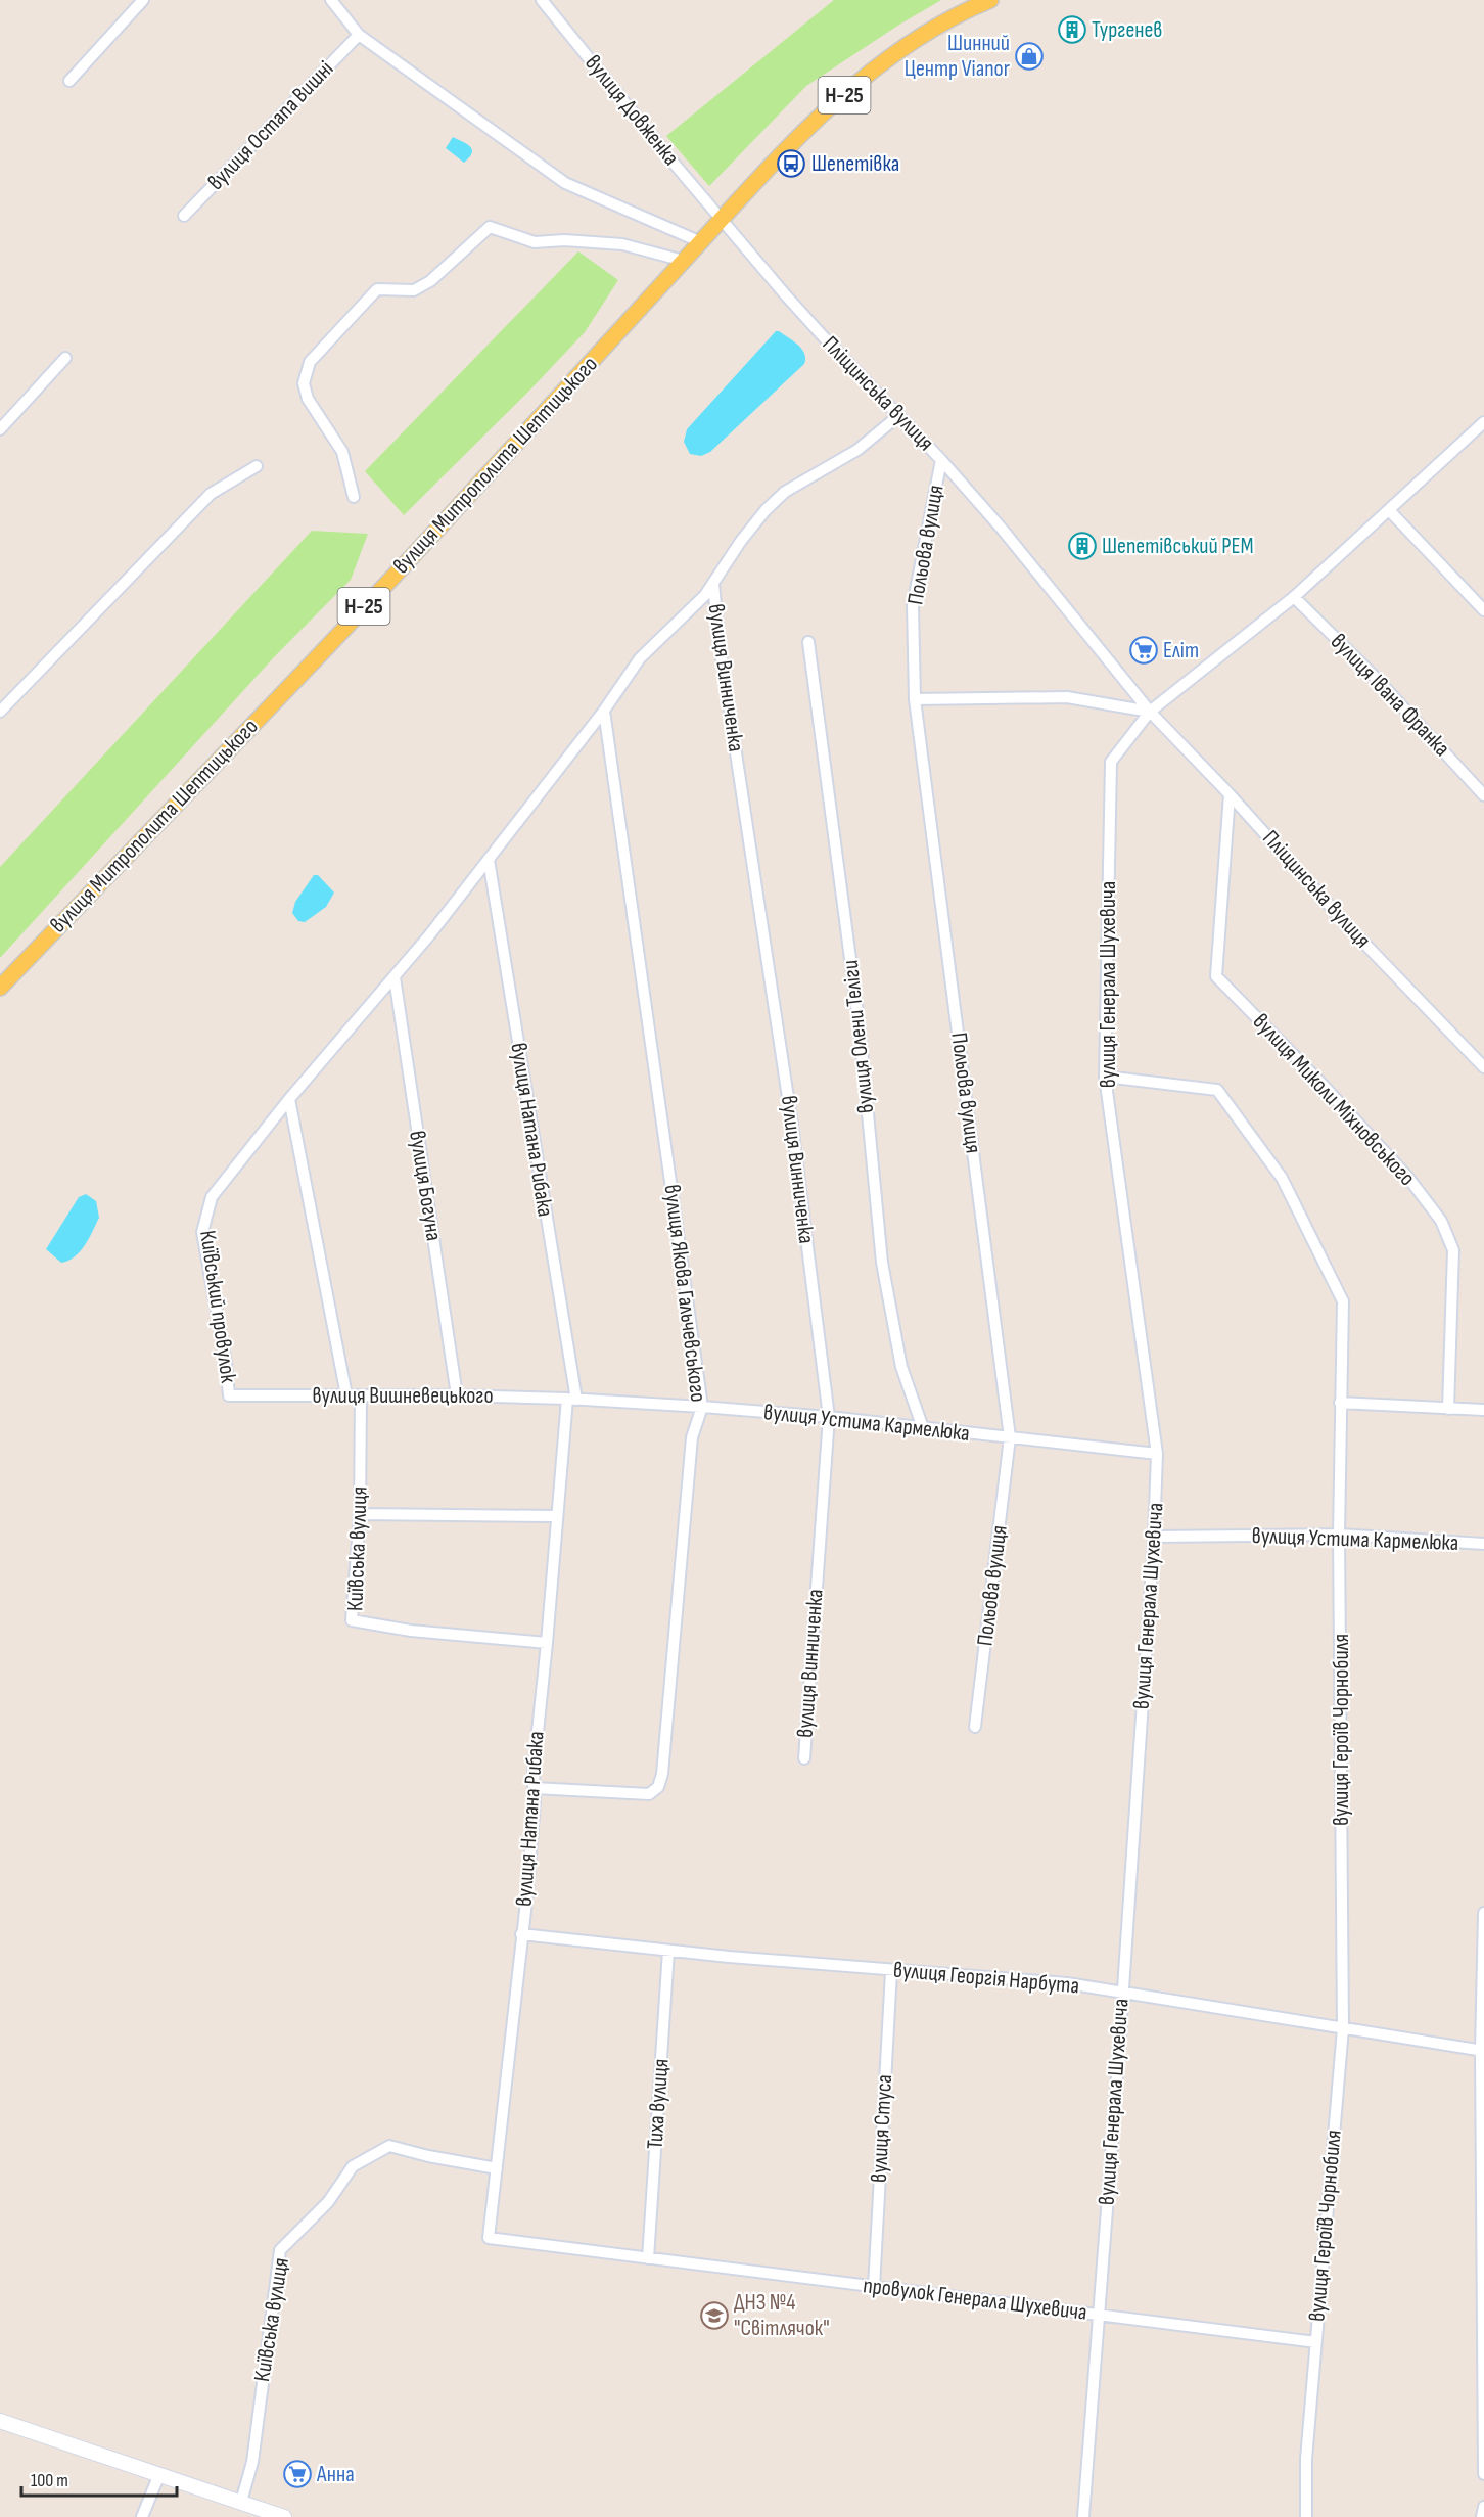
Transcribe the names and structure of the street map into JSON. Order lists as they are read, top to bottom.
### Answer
{
  "streets": {
    "main road": ["Н-25", "вулиця Митрополита Шептицького"],
    "street": [
      "вулиця Довженка",
      "вулиця Остапа Вишні",
      "Пліщинська вулиця",
      "Польова вулиця",
      "вулиця Винниченка",
      "вулиця Івана Франка",
      "вулиця Генерала Шухевича",
      "вулиця Олени Теліги",
      "вулиця Миколи Міхновського",
      "вулиця Натана Рибака",
      "вулиця Богуна",
      "вулиця Якова Гальчевського",
      "Київський провулок",
      "вулиця Вишневецького",
      "вулиця Устима Кармелюка",
      "Київська вулиця",
      "вулиця Героїв Чорнобиля",
      "вулиця Георгія Нарбута",
      "Тиха вулиця",
      "вулиця Стуса",
      "провулок Генерала Шухевича"
    ]
  },
  "crossings": [
    ["вулиця Довженка", "Пліщинська вулиця"],
    ["вулиця Довженка", "вулиця Митрополита Шептицького"],
    ["Пліщинська вулиця", "вулиця Митрополита Шептицького"],
    ["Пліщинська вулиця", "Польова вулиця"],
    ["Пліщинська вулиця", "вулиця Генерала Шухевича"],
    ["Пліщинська вулиця", "вулиця Миколи Міхновського"],
    ["Пліщинська вулиця", "Київський провулок"],
    ["Польова вулиця", "вулиця Устима Кармелюка"],
    ["вулиця Винниченка", "Київський провулок"],
    ["вулиця Винниченка", "вулиця Устима Кармелюка"],
    ["вулиця Генерала Шухевича", "вулиця Устима Кармелюка"],
    ["вулиця Генерала Шухевича", "вулиця Героїв Чорнобиля"],
    ["вулиця Генерала Шухевича", "вулиця Георгія Нарбута"],
    ["вулиця Генерала Шухевича", "провулок Генерала Шухевича"],
    ["вулиця Олени Теліги", "вулиця Устима Кармелюка"],
    ["вулиця Натана Рибака", "вулиця Якова Гальчевського"],
    ["вулиця Натана Рибака", "Київський провулок"],
    ["вулиця Натана Рибака", "вулиця Вишневецького"],
    ["вулиця Натана Рибака", "вулиця Устима Кармелюка"],
    ["вулиця Натана Рибака", "Київська вулиця"],
    ["вулиця Натана Рибака", "вулиця Георгія Нарбута"],
    ["вулиця Натана Рибака", "провулок Генерала Шухевича"],
    ["вулиця Богуна", "Київський провулок"],
    ["вулиця Богуна", "вулиця Вишневецького"],
    ["вулиця Якова Гальчевського", "Київський провулок"],
    ["вулиця Якова Гальчевського", "вулиця Устима Кармелюка"],
    ["Київський провулок", "вулиця Вишневецького"],
    ["вулиця Вишневецького", "вулиця Устима Кармелюка"],
    ["вулиця Вишневецького", "Київська вулиця"],
    ["вулиця Устима Кармелюка", "вулиця Героїв Чорнобиля"],
    ["вулиця Героїв Чорнобиля", "вулиця Георгія Нарбута"],
    ["вулиця Героїв Чорнобиля", "провулок Генерала Шухевича"],
    ["вулиця Георгія Нарбута", "Тиха вулиця"],
    ["вулиця Георгія Нарбута", "вулиця Стуса"],
    ["Тиха вулиця", "провулок Генерала Шухевича"],
    ["вулиця Стуса", "провулок Генерала Шухевича"]
  ],
  "places": {
    "building": ["Тургенев", "Шепетівський РЕМ"],
    "shop": ["Шинний Центр Vianor"],
    "bus stop": ["Шепетівка"],
    "supermarket": ["Еліт", "Анна"],
    "school or university": ["ДНЗ №4 \"Світлячок\""]
  },
  "scale_bar": "100 m"
}
